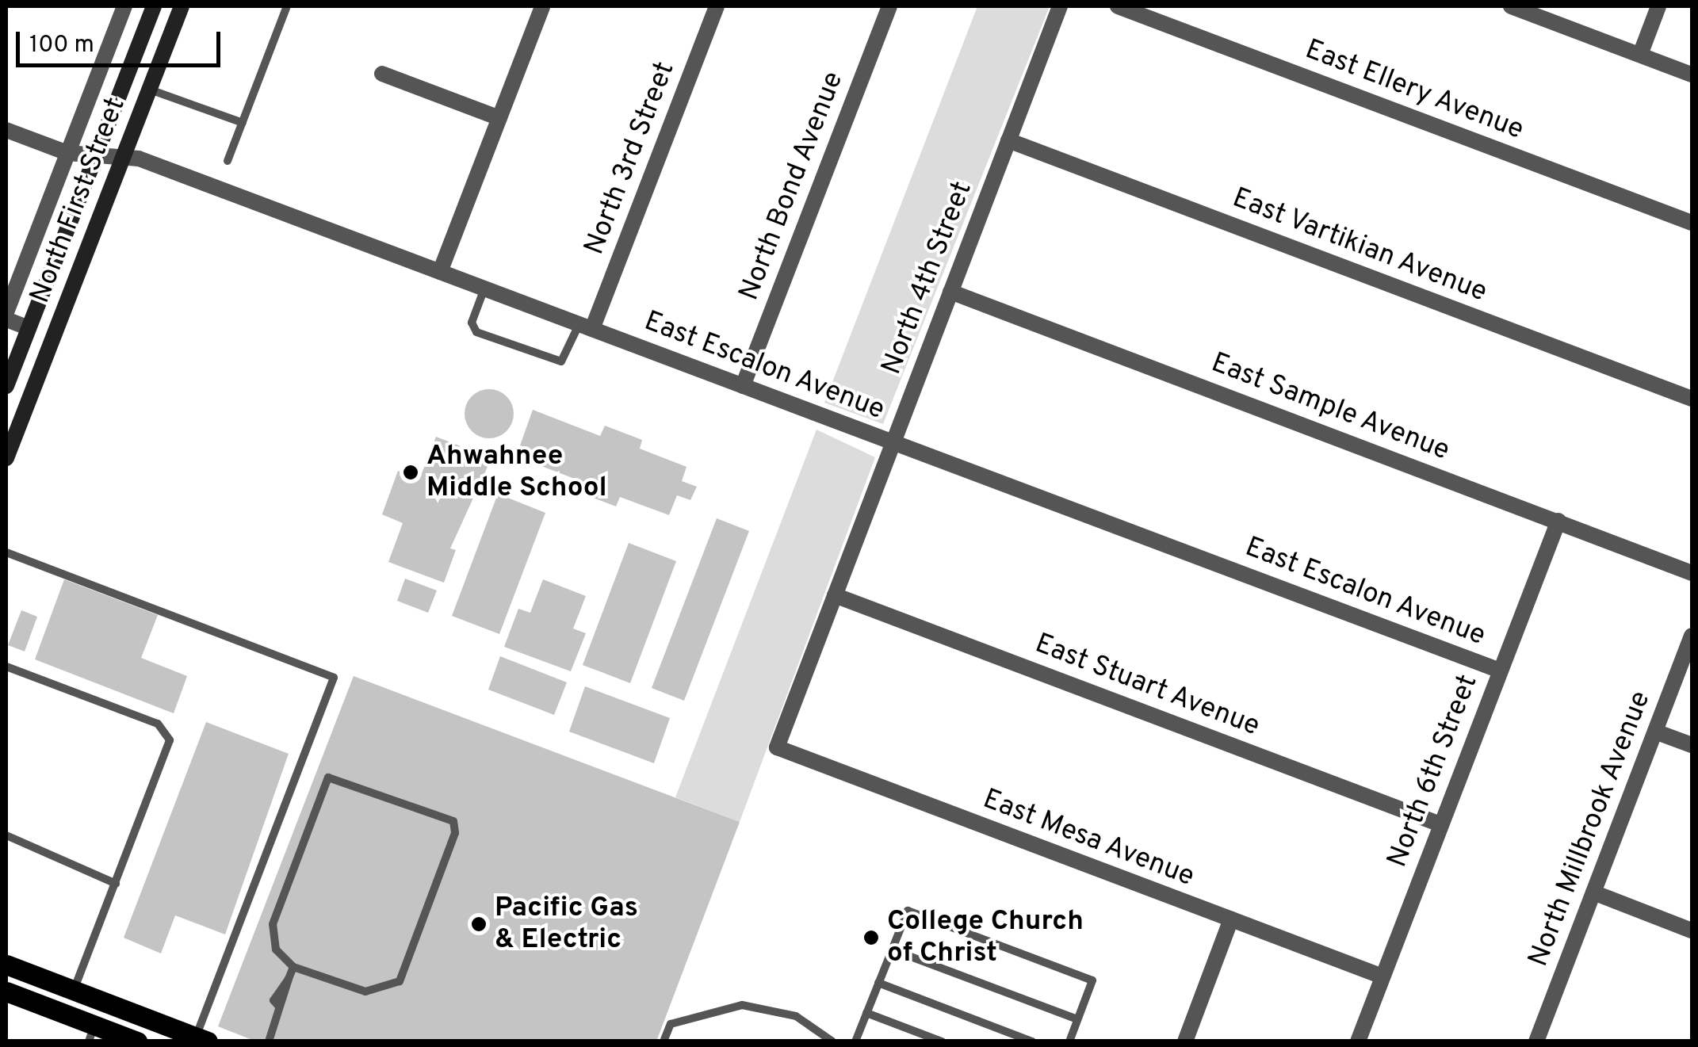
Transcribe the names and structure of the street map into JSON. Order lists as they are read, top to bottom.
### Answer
{
  "streets": {
    "main road": ["North First Street"],
    "street": [
      "East Ellery Avenue",
      "North 3rd Street",
      "North Bond Avenue",
      "East Vartikian Avenue",
      "North 4th Street",
      "East Escalon Avenue",
      "East Sample Avenue",
      "East Stuart Avenue",
      "North 6th Street",
      "North Millbrook Avenue",
      "East Mesa Avenue"
    ]
  },
  "crossings": [
    ["North 3rd Street", "East Escalon Avenue"],
    ["North Bond Avenue", "East Escalon Avenue"],
    ["North First Street", "East Escalon Avenue"],
    ["East Vartikian Avenue", "North 4th Street"],
    ["North 4th Street", "East Escalon Avenue"],
    ["North 4th Street", "East Sample Avenue"],
    ["North 4th Street", "East Stuart Avenue"],
    ["North 4th Street", "East Mesa Avenue"],
    ["East Escalon Avenue", "North 6th Street"],
    ["East Sample Avenue", "North 6th Street"],
    ["East Stuart Avenue", "North 6th Street"],
    ["North 6th Street", "East Mesa Avenue"]
  ],
  "places": ["Ahwahnee Middle School", "Pacific Gas & Electric", "College Church of Christ"],
  "scale_bar": "100 m"
}
